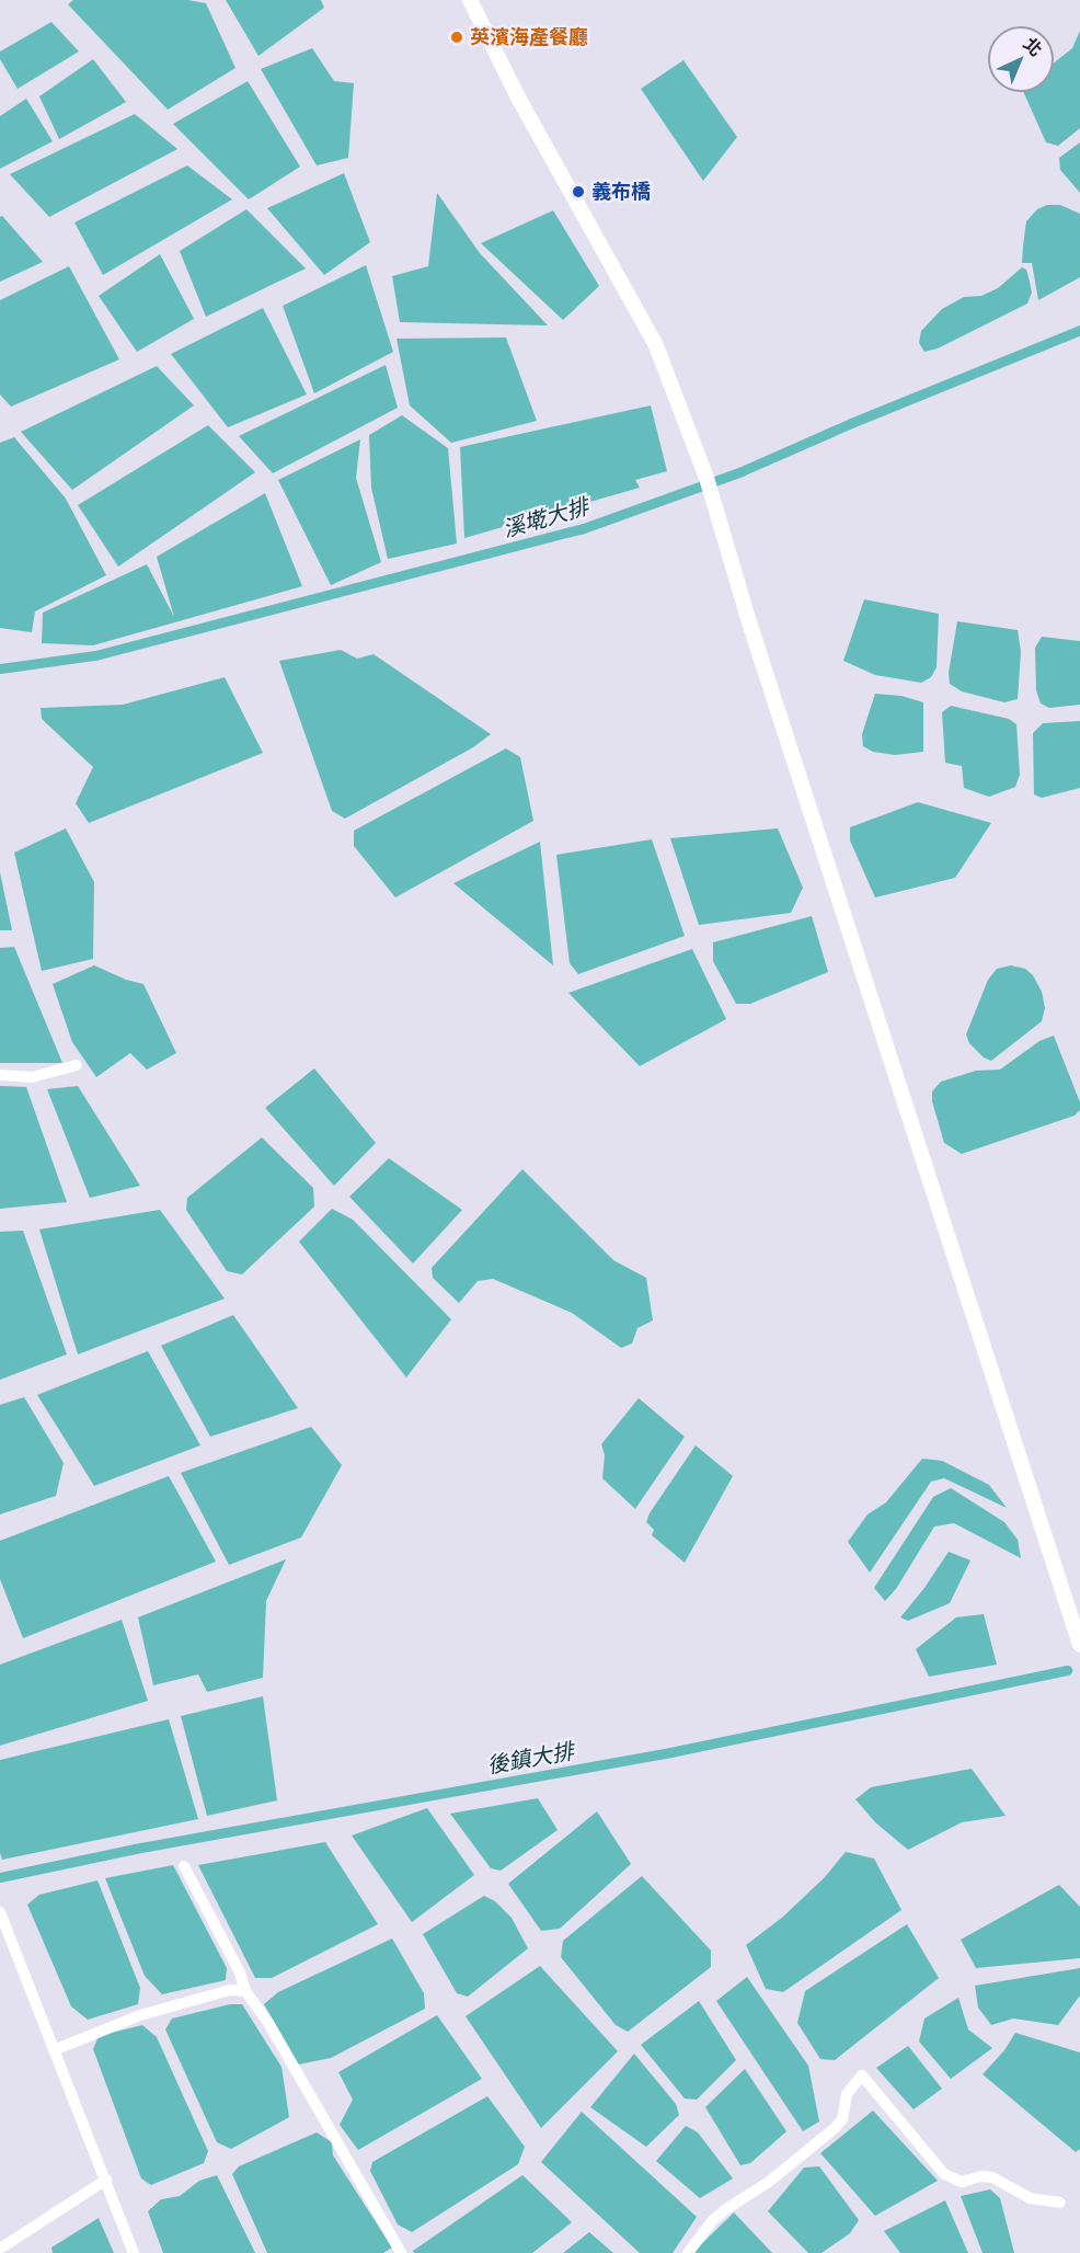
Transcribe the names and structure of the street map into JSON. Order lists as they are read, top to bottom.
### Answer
{
  "water": ["溪墘大排", "後鎮大排"],
  "places": ["英濱海產餐廳", "義布橋"],
  "north": "top right"
}
